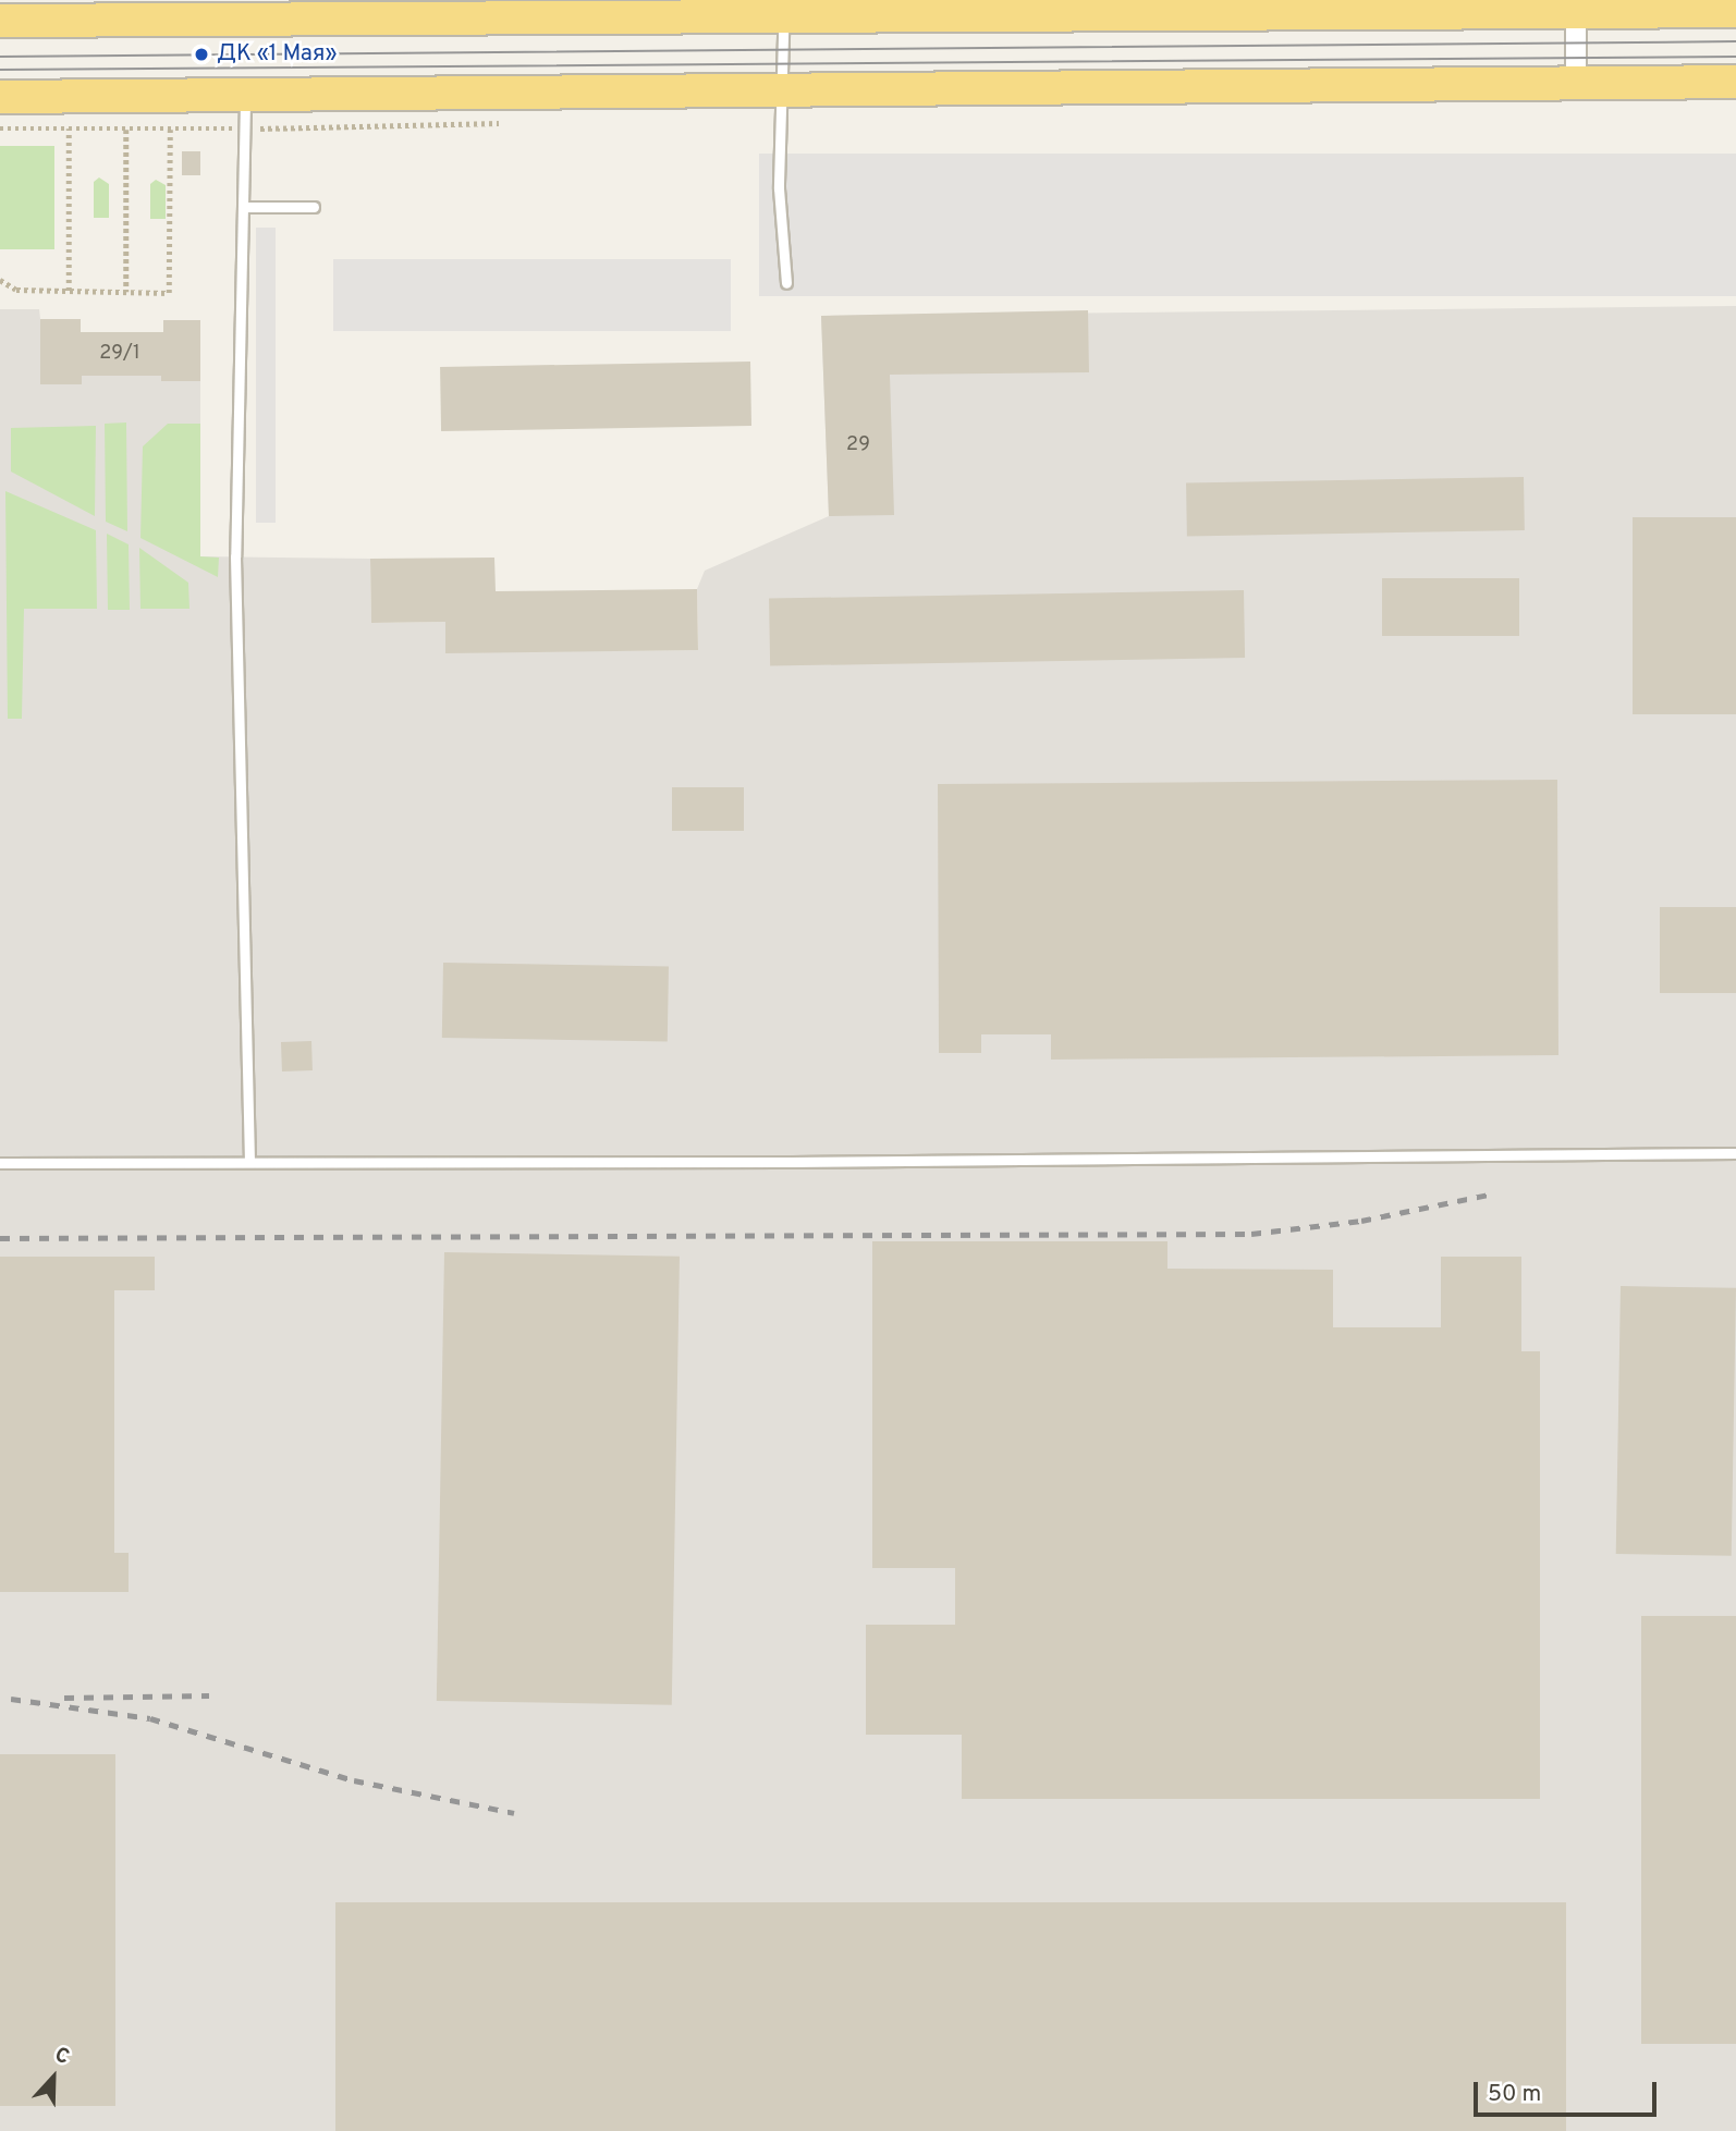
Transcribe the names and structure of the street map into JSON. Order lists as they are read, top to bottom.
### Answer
{
  "places": ["ДК «1 Мая»"],
  "house_numbers": ["29/1", "29"],
  "scale_bar": "50 m",
  "north": "top"
}
